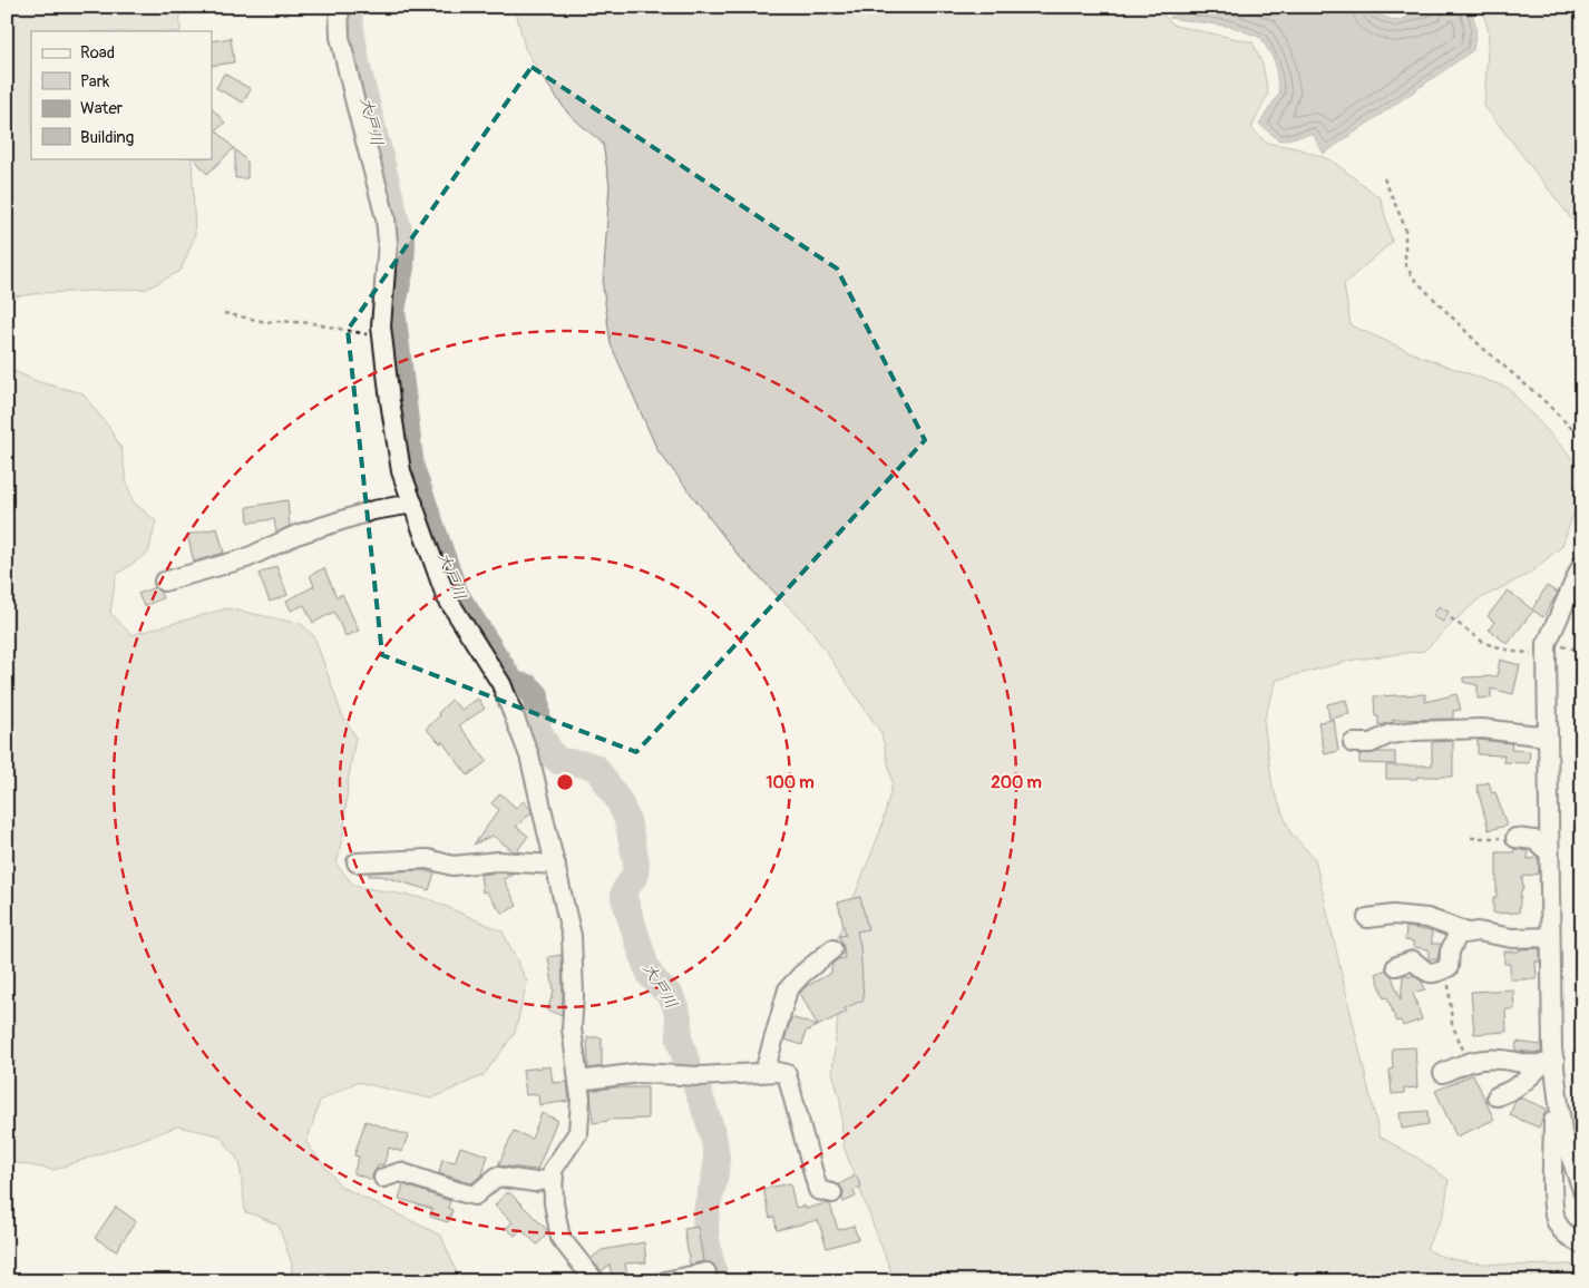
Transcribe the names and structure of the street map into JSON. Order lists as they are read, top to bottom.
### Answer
{
  "water": ["大戸川"],
  "legend": [
    "Road",
    "Park",
    "Water",
    "Building"
  ],
  "rings": ["100 m", "200 m"]
}
